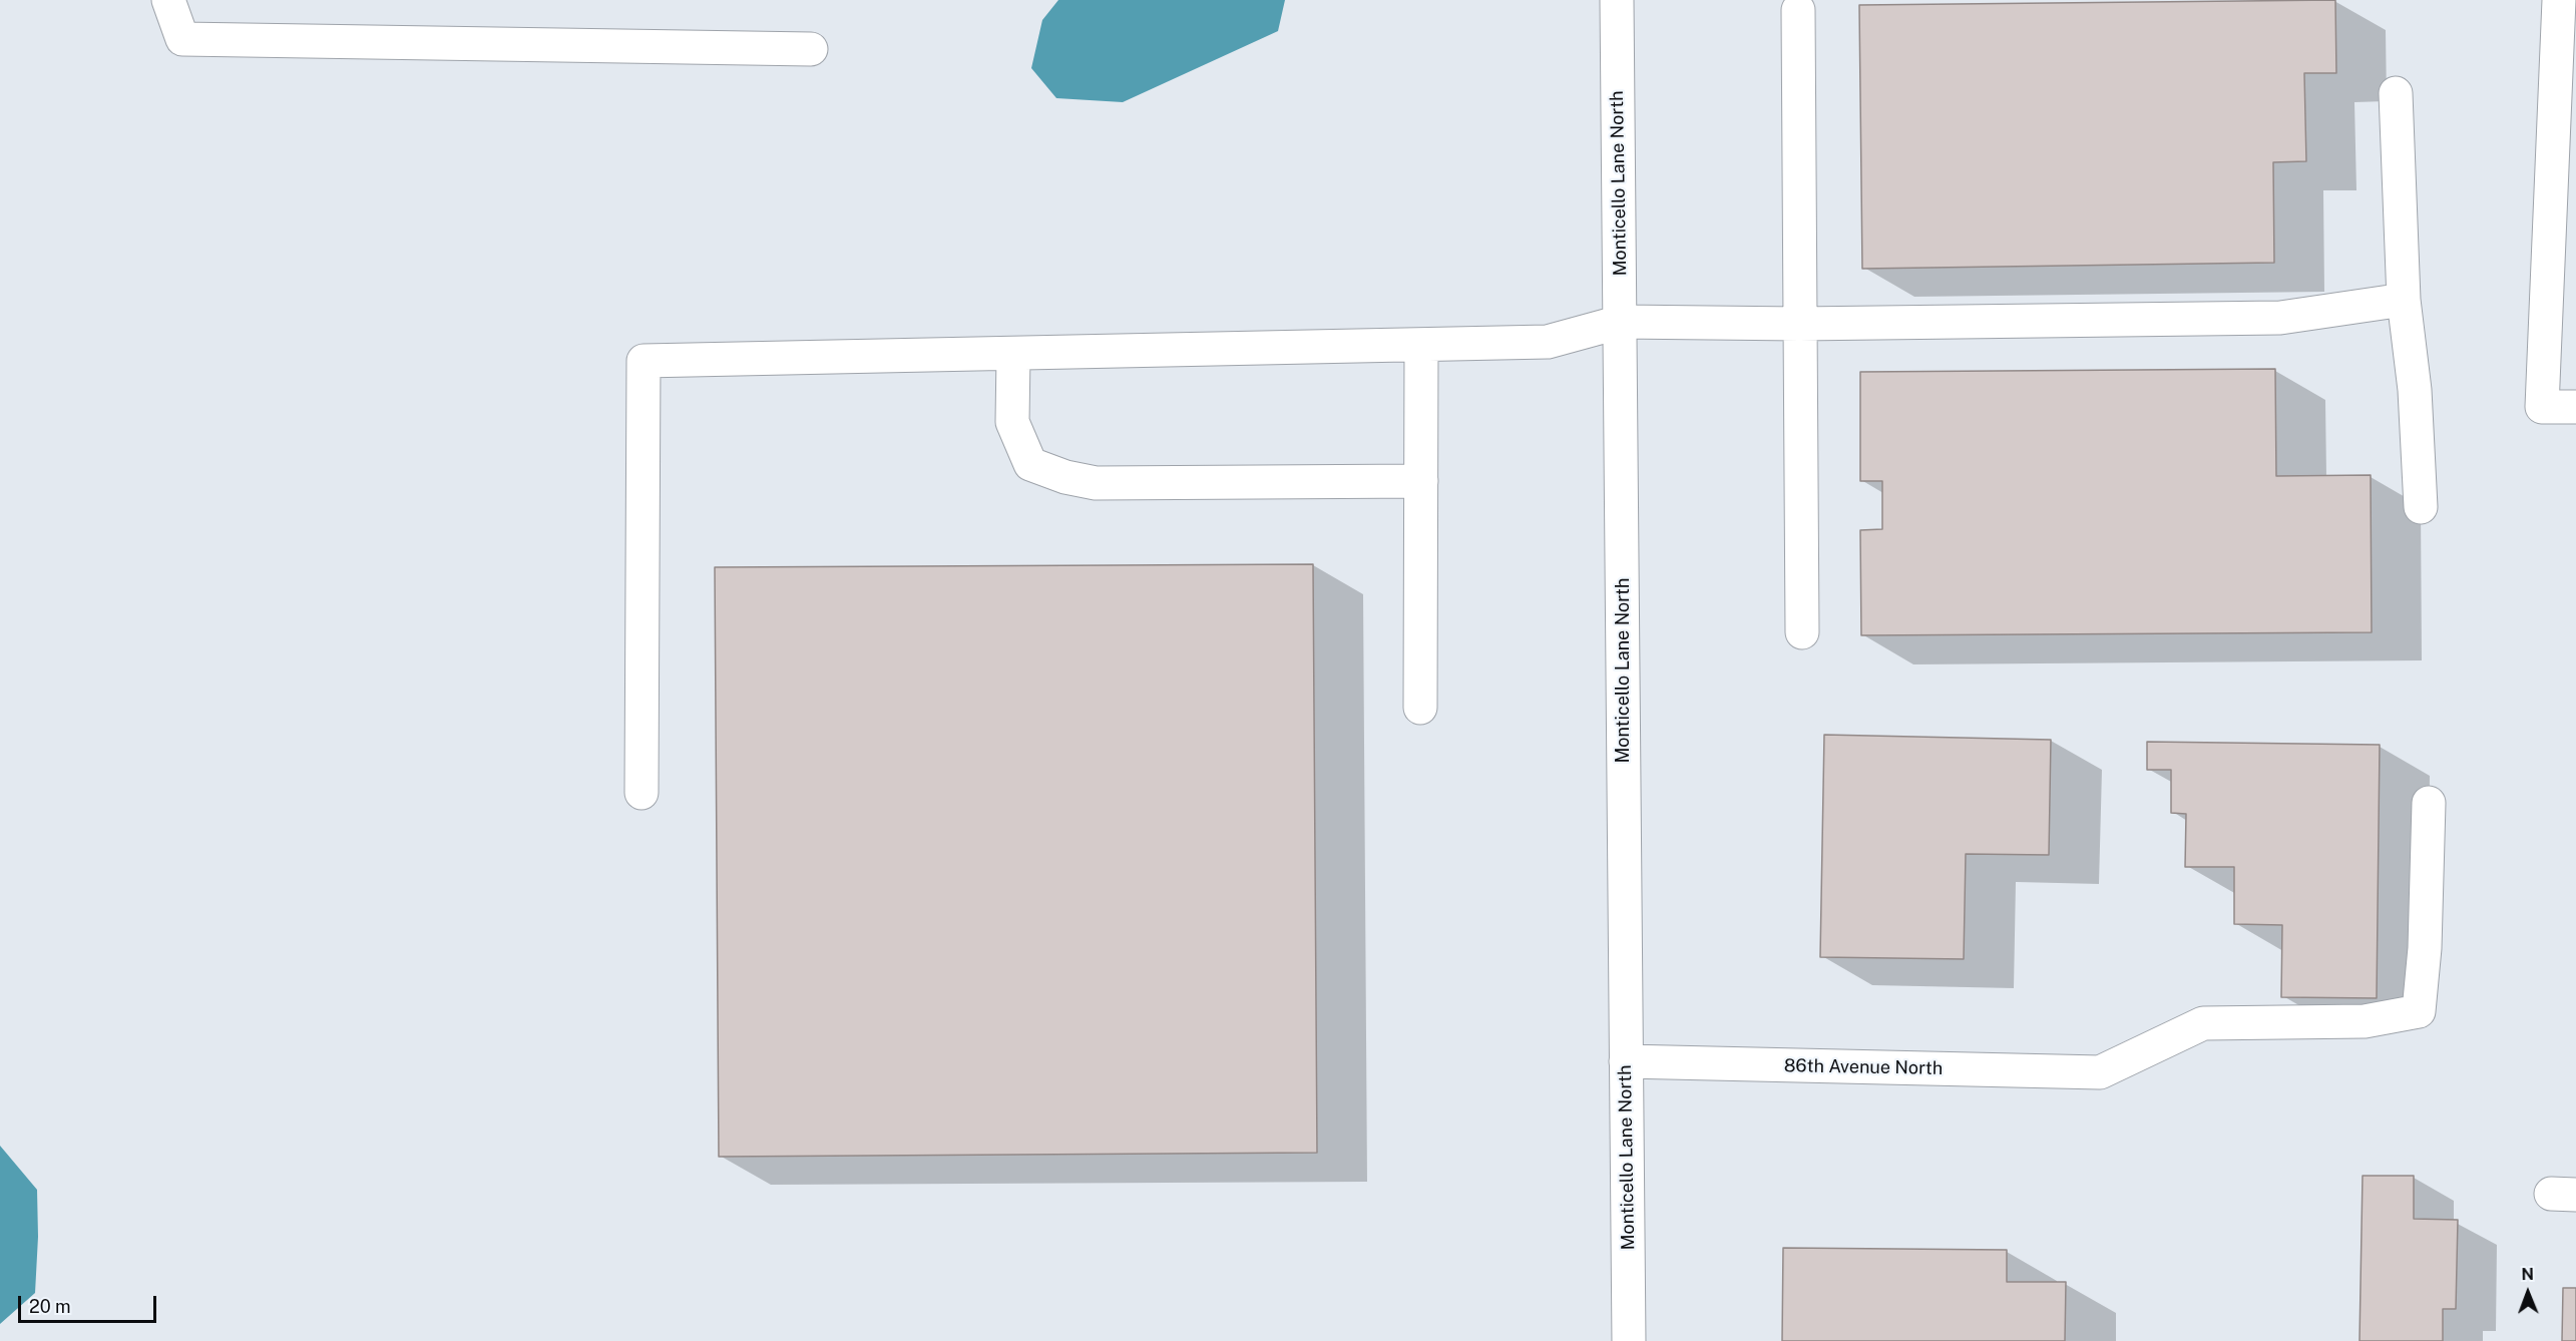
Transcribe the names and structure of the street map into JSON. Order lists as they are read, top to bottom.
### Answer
{
  "streets": {
    "street": ["Monticello Lane North", "86th Avenue North"]
  },
  "crossings": [
    ["Monticello Lane North", "86th Avenue North"]
  ],
  "scale_bar": "20 m",
  "north": "top"
}
